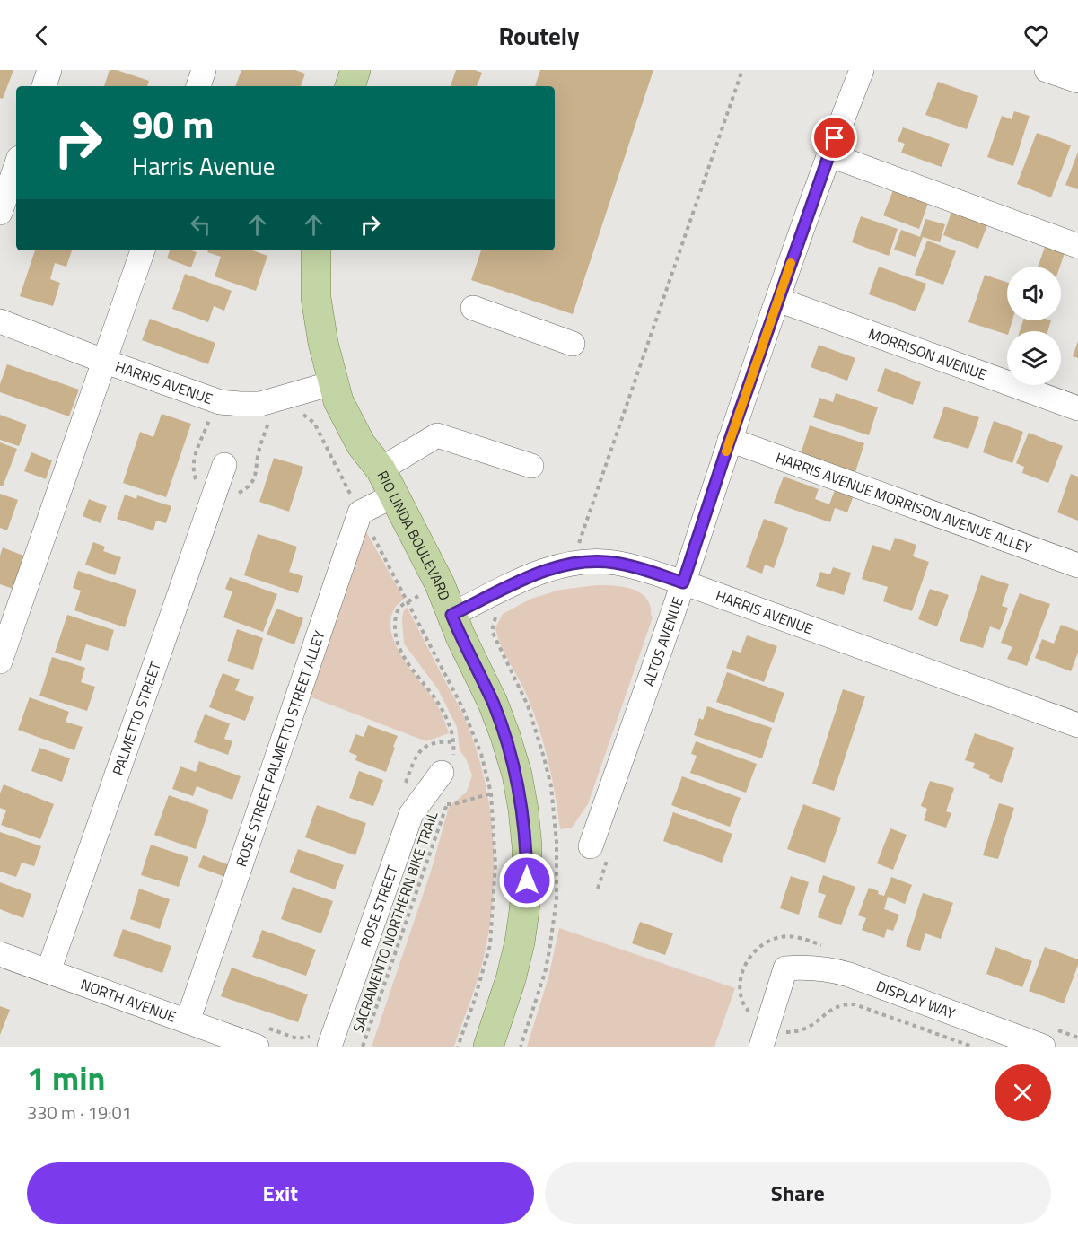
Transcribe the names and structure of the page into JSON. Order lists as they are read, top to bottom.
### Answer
{
  "streets": {
    "main road": ["RIO LINDA BOULEVARD"],
    "street": [
      "MORRISON AVENUE",
      "HARRIS AVENUE",
      "HARRIS AVENUE MORRISON AVENUE ALLEY",
      "ALTOS AVENUE",
      "PALMETTO STREET",
      "ROSE STREET PALMETTO STREET ALLEY",
      "ROSE STREET",
      "NORTH AVENUE",
      "DISPLAY WAY"
    ],
    "path": ["SACRAMENTO NORTHERN BIKE TRAIL"]
  },
  "crossings": [
    ["MORRISON AVENUE", "ALTOS AVENUE"],
    ["HARRIS AVENUE", "RIO LINDA BOULEVARD"],
    ["HARRIS AVENUE", "ALTOS AVENUE"],
    ["HARRIS AVENUE MORRISON AVENUE ALLEY", "ALTOS AVENUE"],
    ["PALMETTO STREET", "NORTH AVENUE"],
    ["ROSE STREET PALMETTO STREET ALLEY", "NORTH AVENUE"]
  ],
  "page": {
    "header": "Routely",
    "turn": ["90 m", "Harris Avenue"],
    "heading": ["1 min", "330 m · 19:01"],
    "buttons": ["Exit", "Share"]
  }
}
